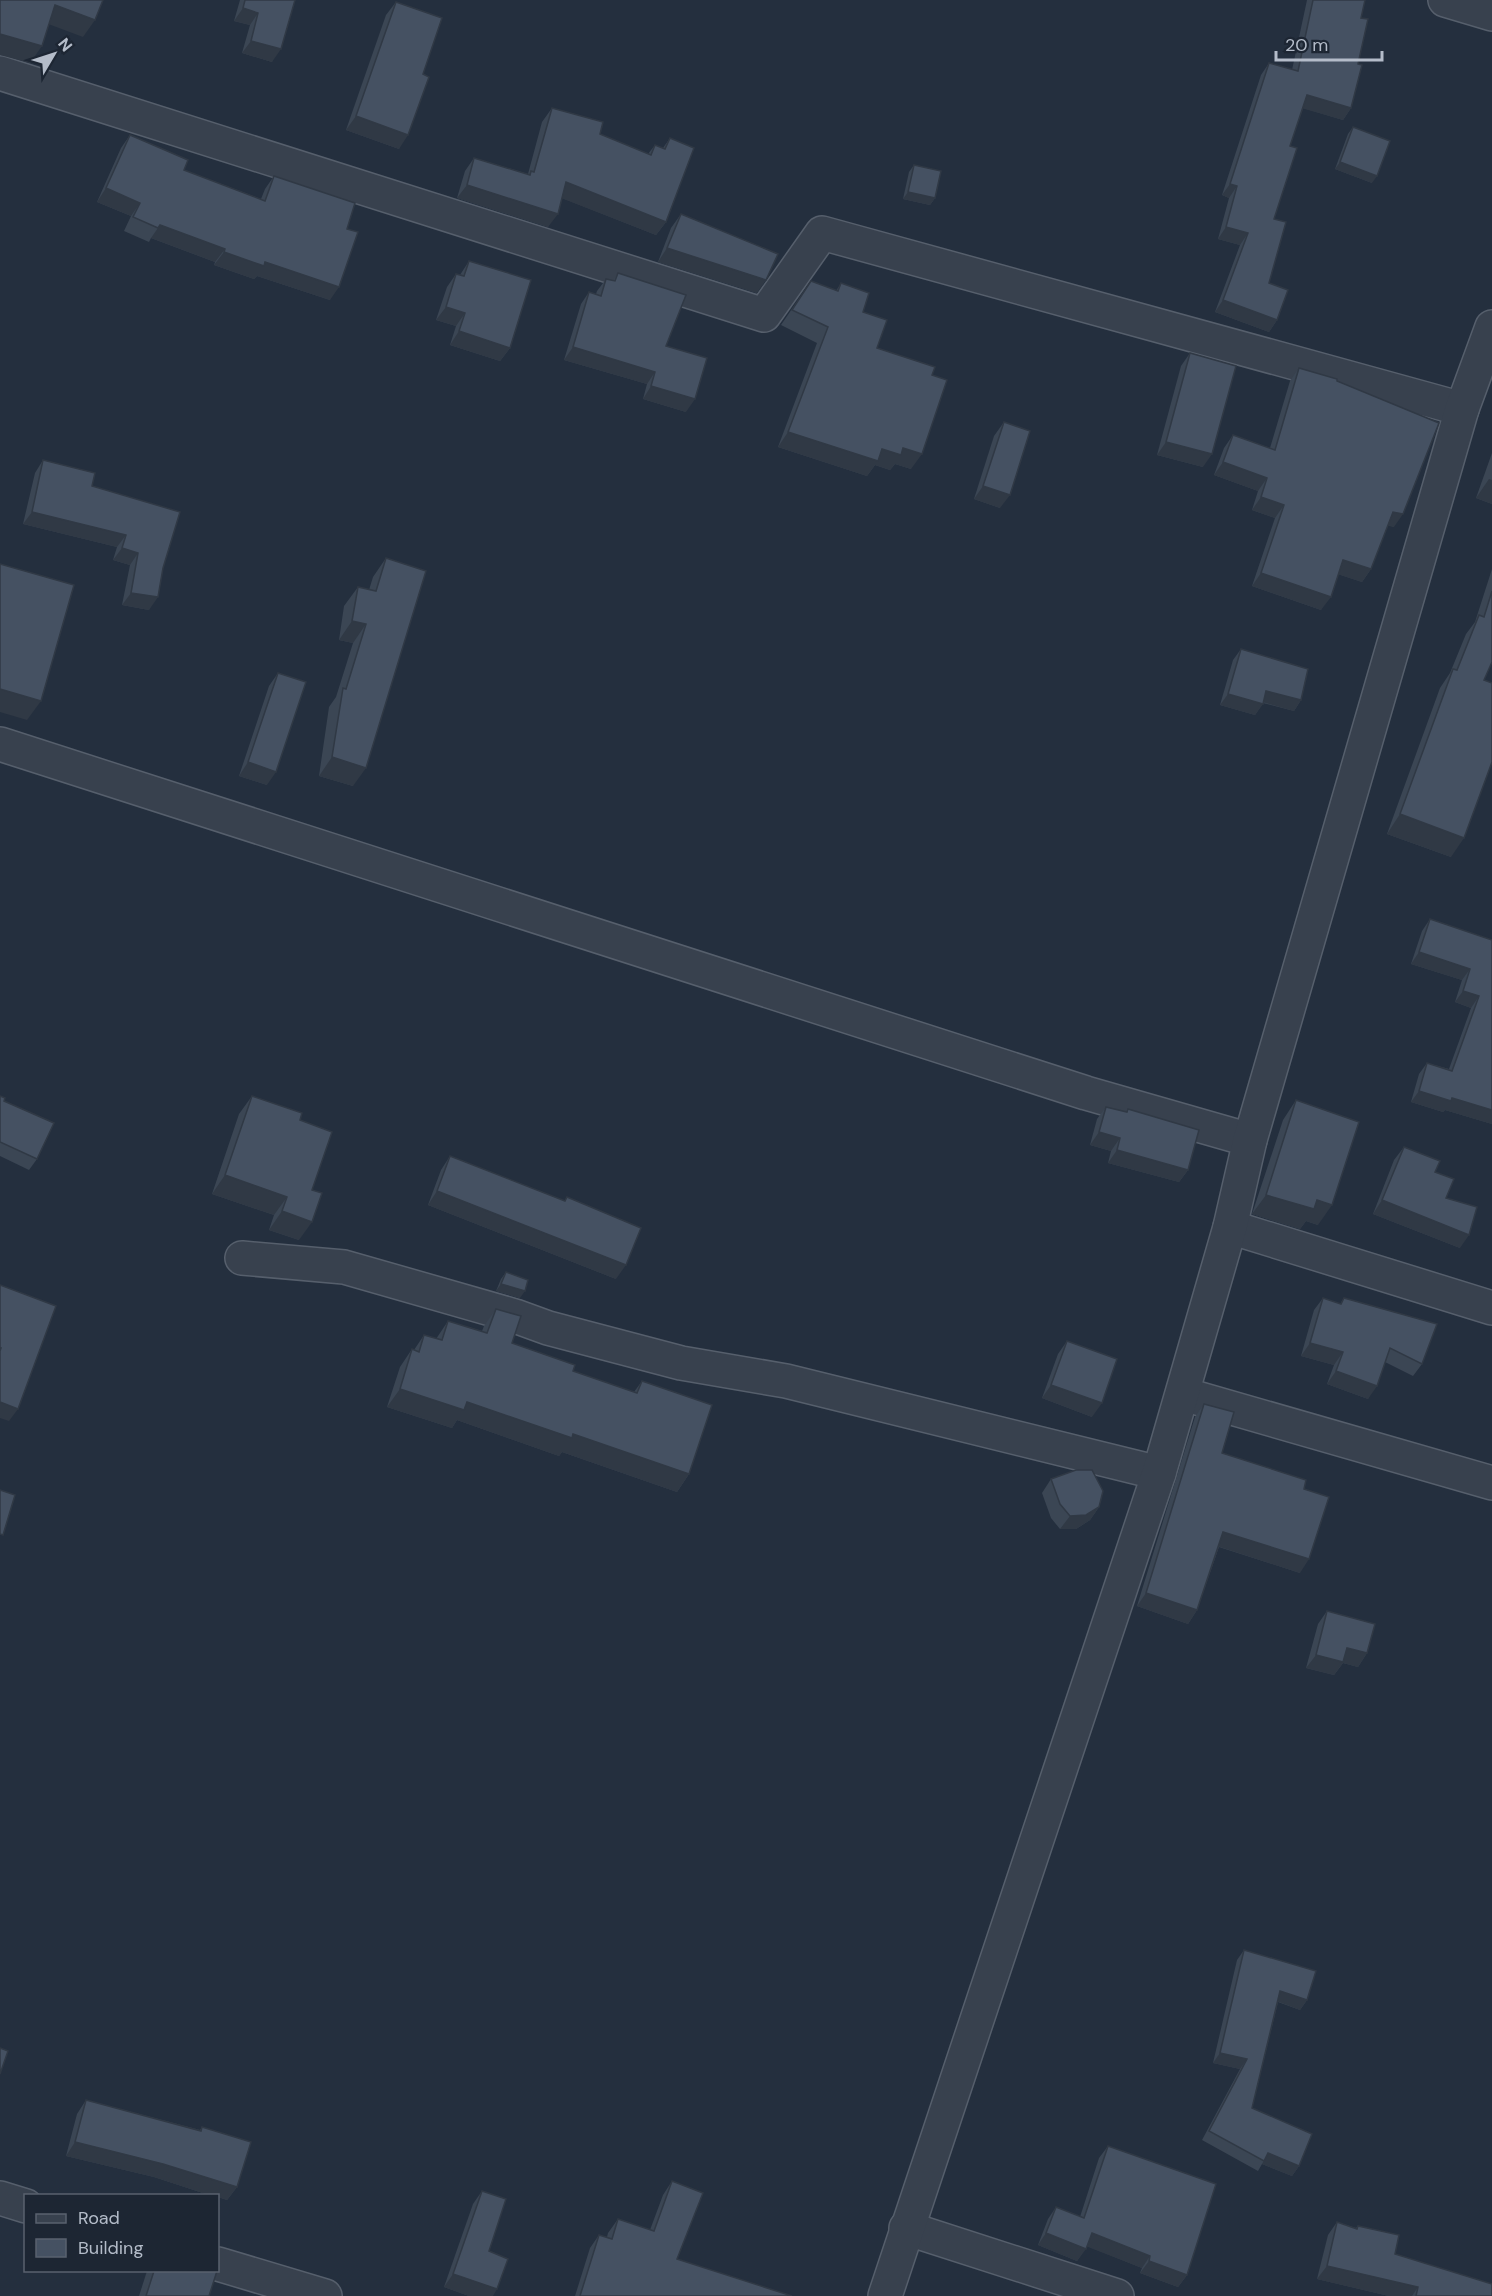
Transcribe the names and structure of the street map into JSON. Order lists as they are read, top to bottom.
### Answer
{
  "legend": ["Road", "Building"],
  "scale_bar": "20 m",
  "north": "top right"
}
